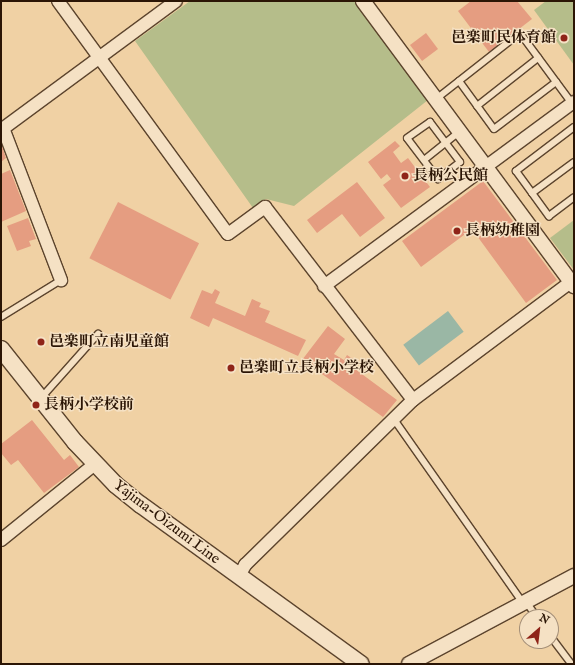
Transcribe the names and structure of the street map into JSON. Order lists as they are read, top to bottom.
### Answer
{
  "streets": {
    "main road": ["Yajima-Oizumi Line"]
  },
  "places": [
    "邑楽町民体育館",
    "長柄公民館",
    "長柄幼稚園",
    "邑楽町立南児童館",
    "邑楽町立長柄小学校",
    "長柄小学校前"
  ],
  "north": "top right"
}
